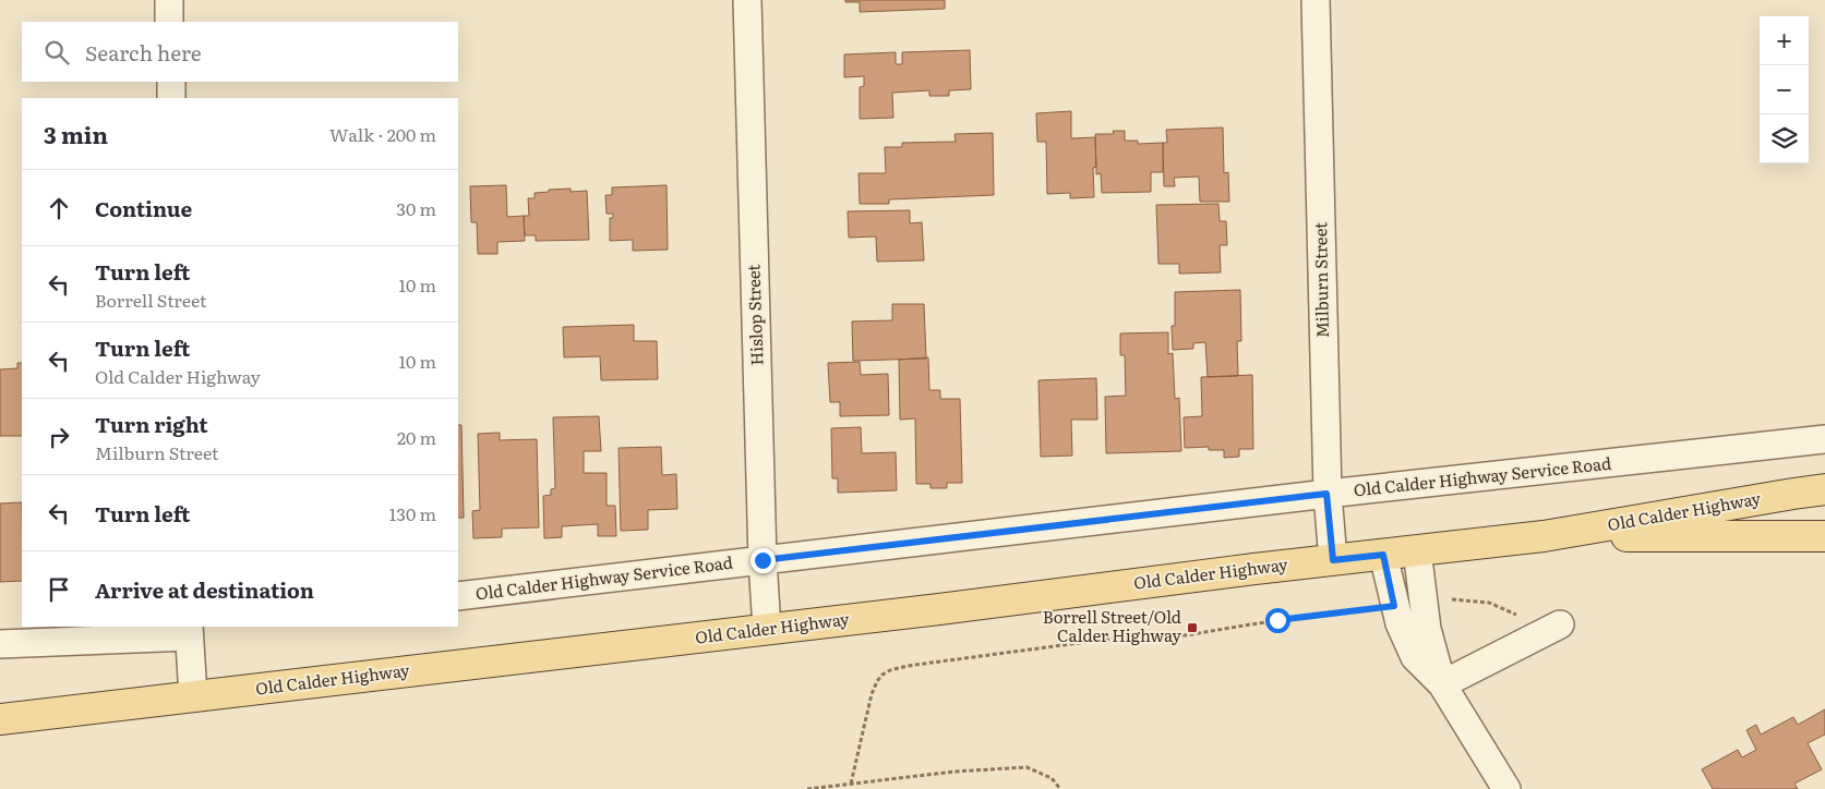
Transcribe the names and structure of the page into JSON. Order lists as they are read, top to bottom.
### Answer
{
  "streets": {
    "main road": ["Old Calder Highway"],
    "street": ["Milburn Street", "Hislop Street", "Old Calder Highway Service Road"]
  },
  "crossings": [
    ["Milburn Street", "Old Calder Highway Service Road"],
    ["Milburn Street", "Old Calder Highway"],
    ["Hislop Street", "Old Calder Highway Service Road"],
    ["Hislop Street", "Old Calder Highway"]
  ],
  "places": {
    "transit": ["Borrell Street/Old Calder Highway"]
  },
  "page": {
    "map_buttons": ["+", "−"],
    "search": "Search here",
    "heading": ["3 min", "Walk · 200 m"],
    "list": [
      ["Continue", "30 m"],
      ["Turn left", "Borrell Street", "10 m"],
      ["Turn left", "Old Calder Highway", "10 m"],
      ["Turn right", "Milburn Street", "20 m"],
      ["Turn left", "130 m"],
      "Arrive at destination"
    ]
  }
}
